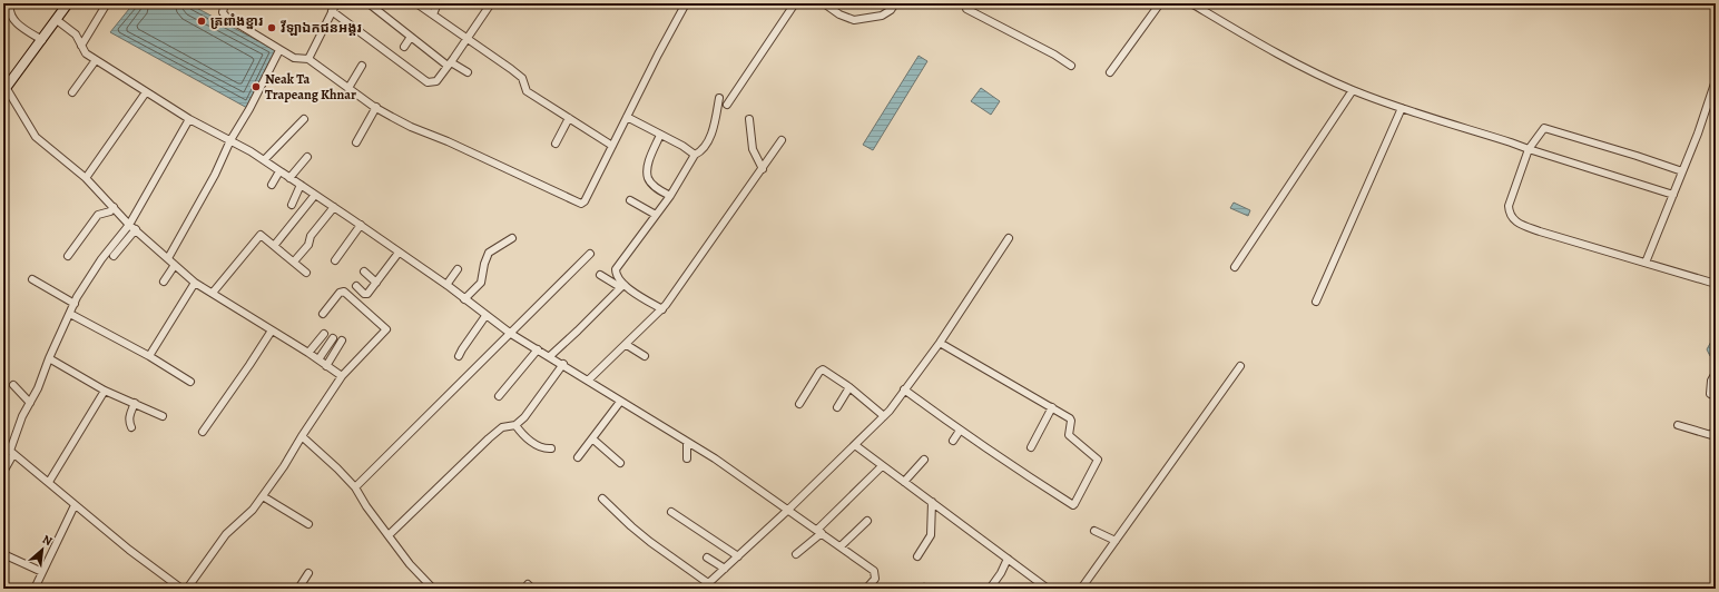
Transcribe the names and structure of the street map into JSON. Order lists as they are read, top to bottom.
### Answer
{
  "places": ["ត្រពាំងខ្នារ", "វីឡាឯកជនអង្គរ", "Neak Ta Trapeang Khnar"],
  "north": "top right"
}
